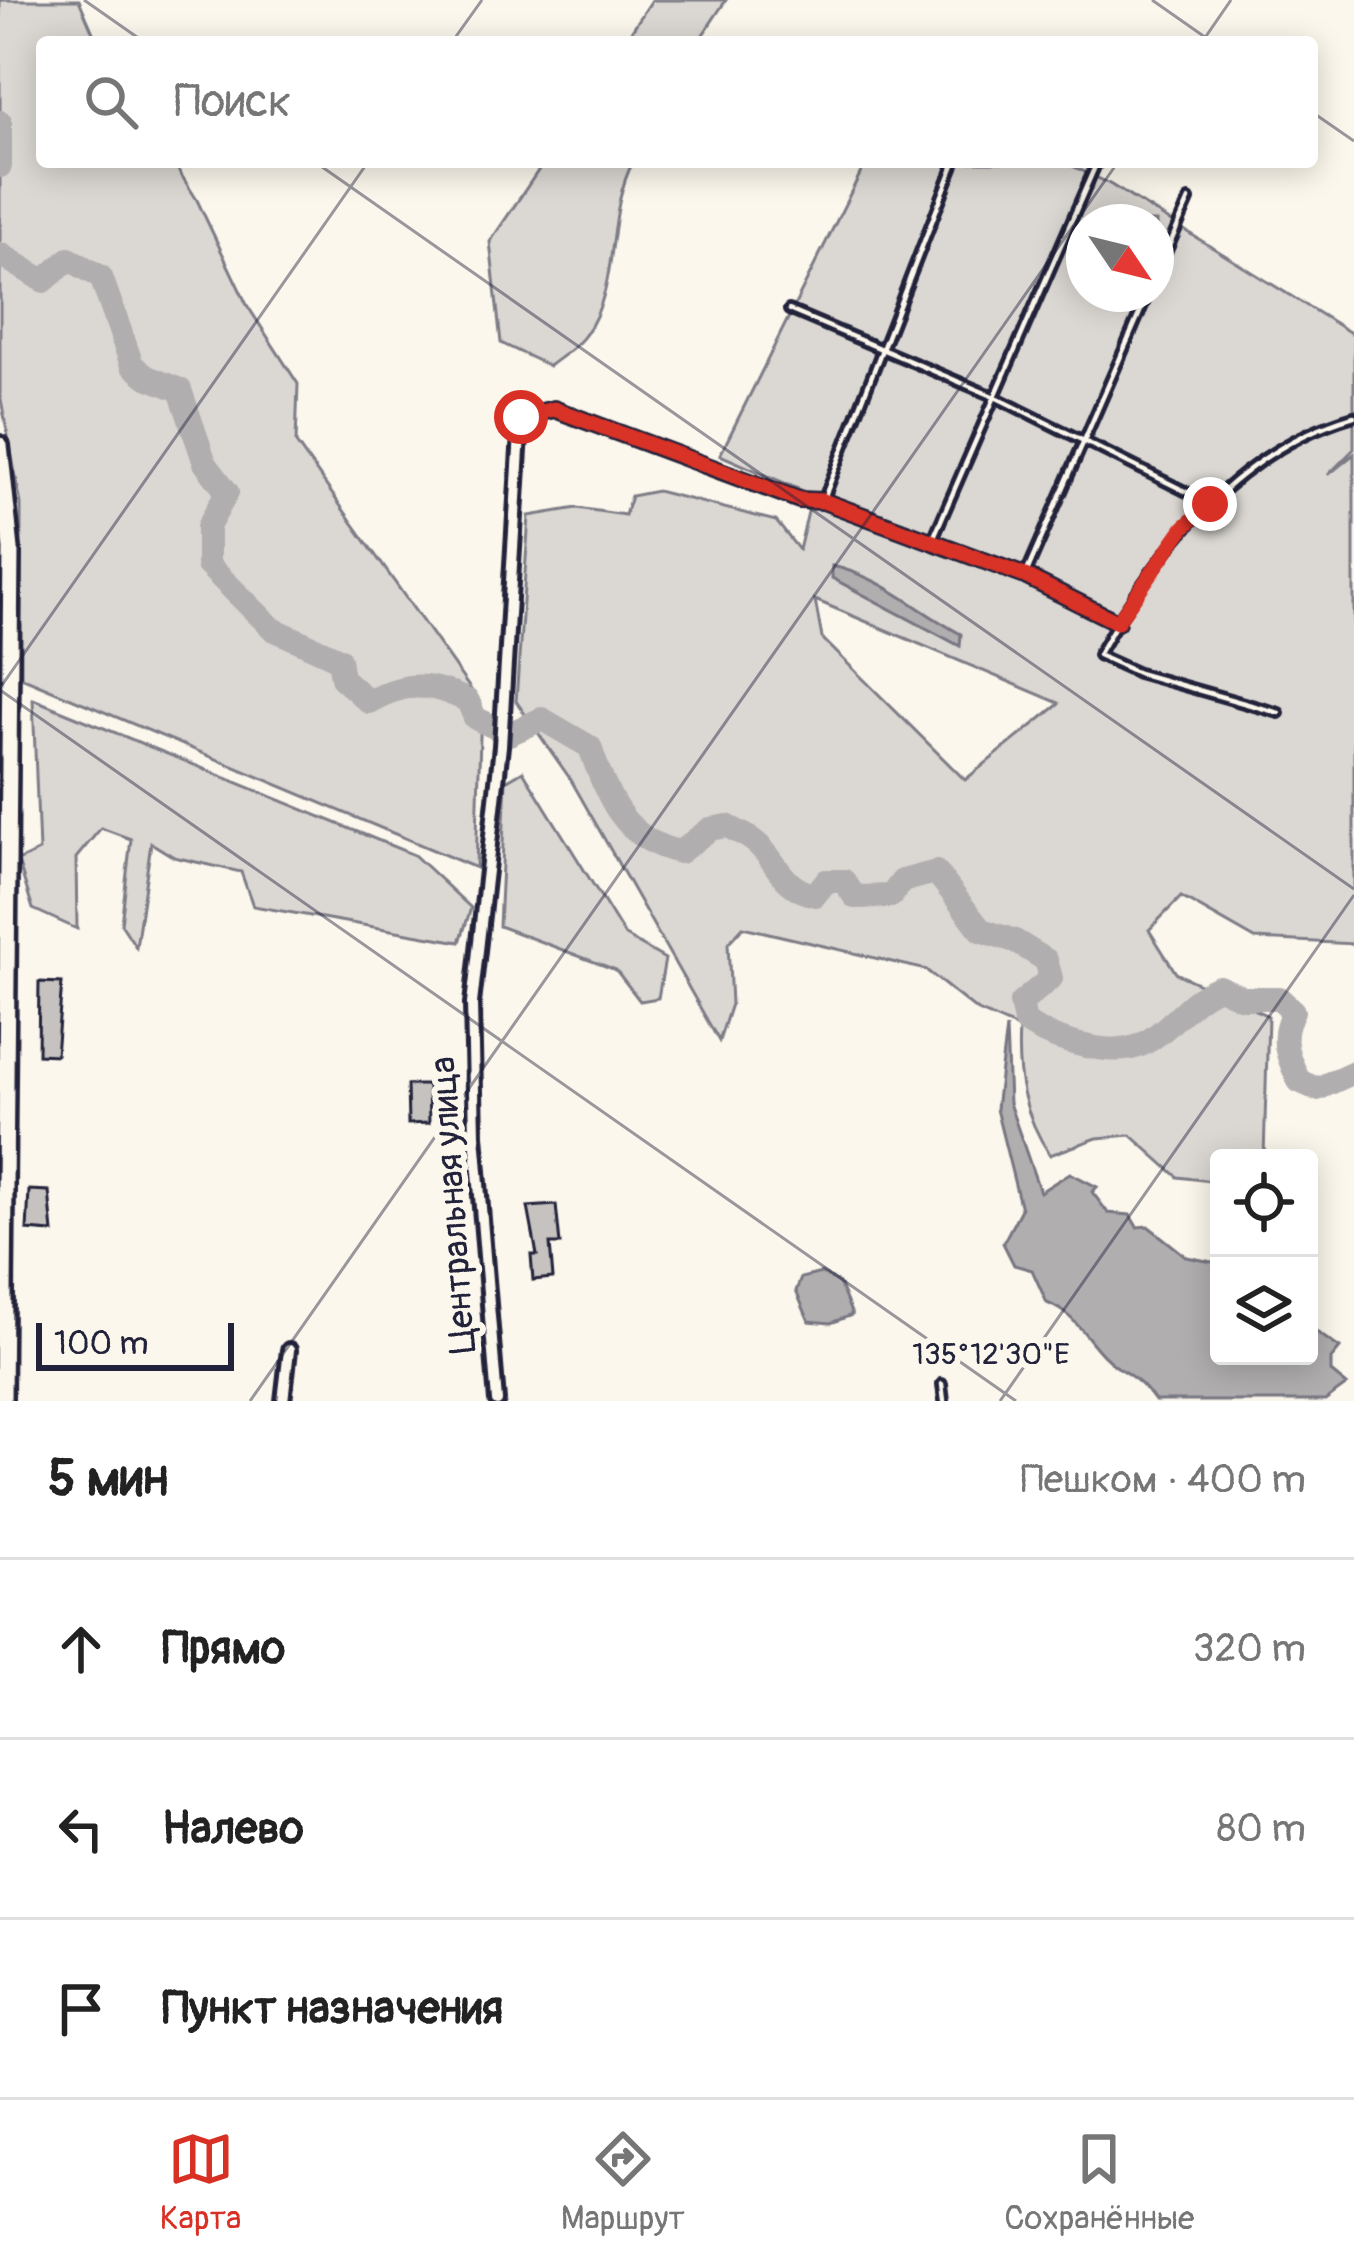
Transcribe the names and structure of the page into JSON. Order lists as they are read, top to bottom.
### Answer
{
  "streets": {
    "street": ["Центральная улица"]
  },
  "scale_bar": "100 m",
  "north": "bottom right",
  "page": {
    "search": "Поиск",
    "scale": "100 m",
    "heading": ["5 мин", "Пешком · 400 m"],
    "list": [
      ["Прямо", "320 m"],
      ["Налево", "80 m"],
      "Пункт назначения"
    ],
    "nav": ["Карта", "Маршрут", "Сохранённые"]
  },
  "coordinates": ["135°12'30\"E"]
}
